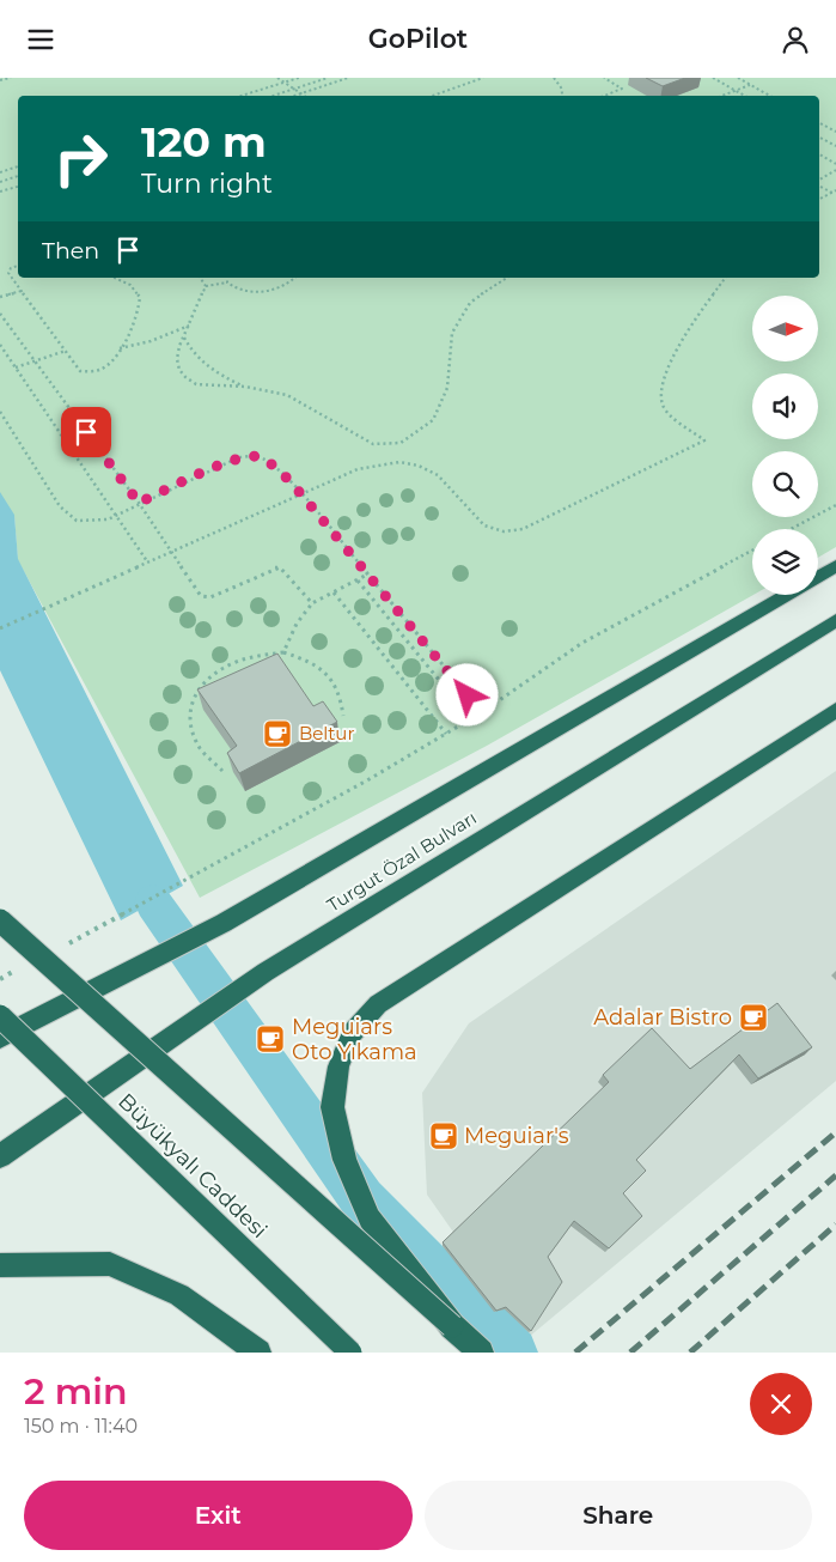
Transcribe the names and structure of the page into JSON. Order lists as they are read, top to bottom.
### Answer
{
  "streets": {
    "highway": ["Turgut Özal Bulvarı", "Büyükyalı Caddesi"]
  },
  "places": {
    "cafe": [
      "Beltur",
      "Adalar Bistro",
      "Meguiars Oto Yıkama",
      "Meguiar's"
    ]
  },
  "north": "right",
  "page": {
    "header": "GoPilot",
    "turn": ["120 m", "Turn right"],
    "then": "Then",
    "heading": ["2 min", "150 m · 11:40"],
    "buttons": ["Exit", "Share"]
  }
}
